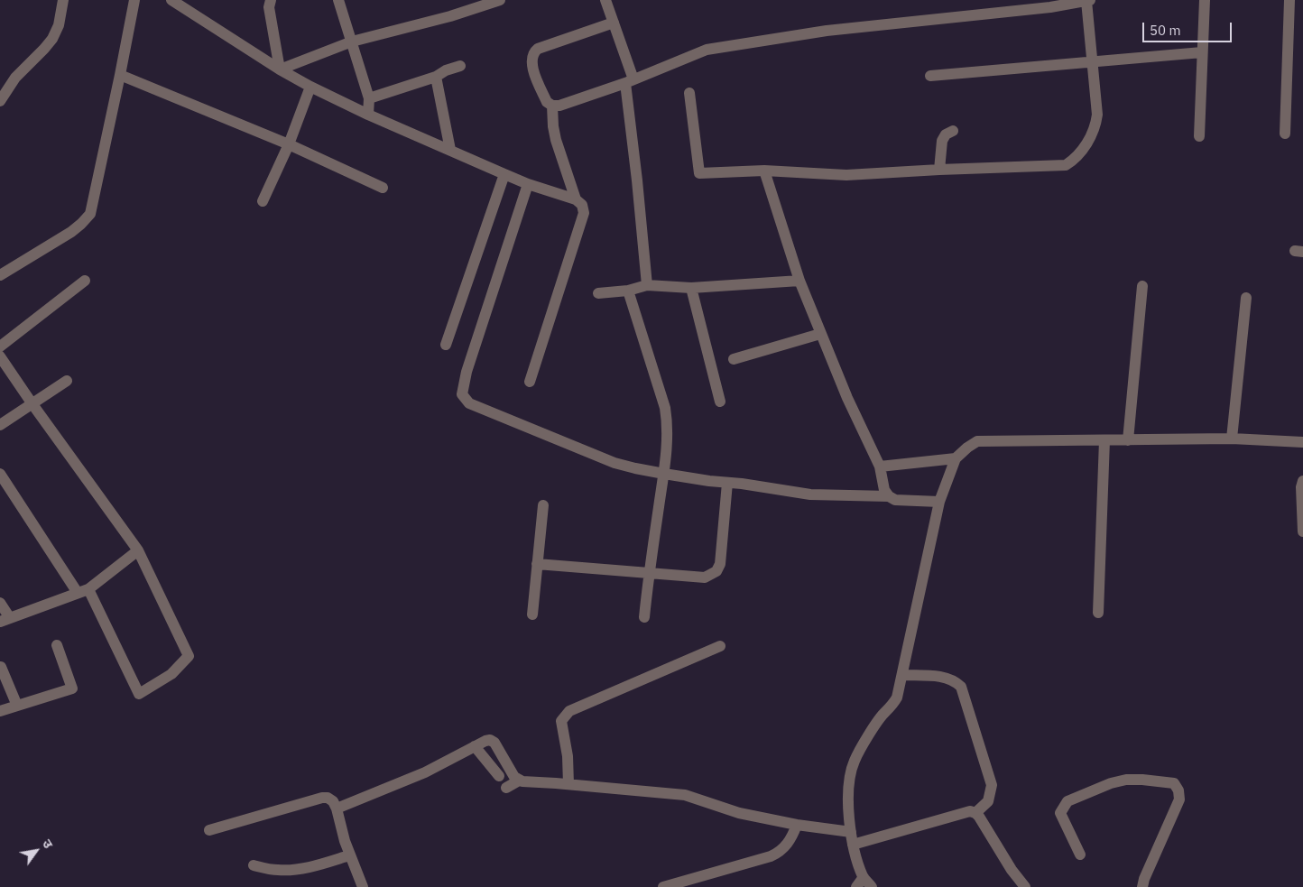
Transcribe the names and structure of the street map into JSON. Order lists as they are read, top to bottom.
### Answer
{
  "scale_bar": "50 m",
  "north": "top right"
}
